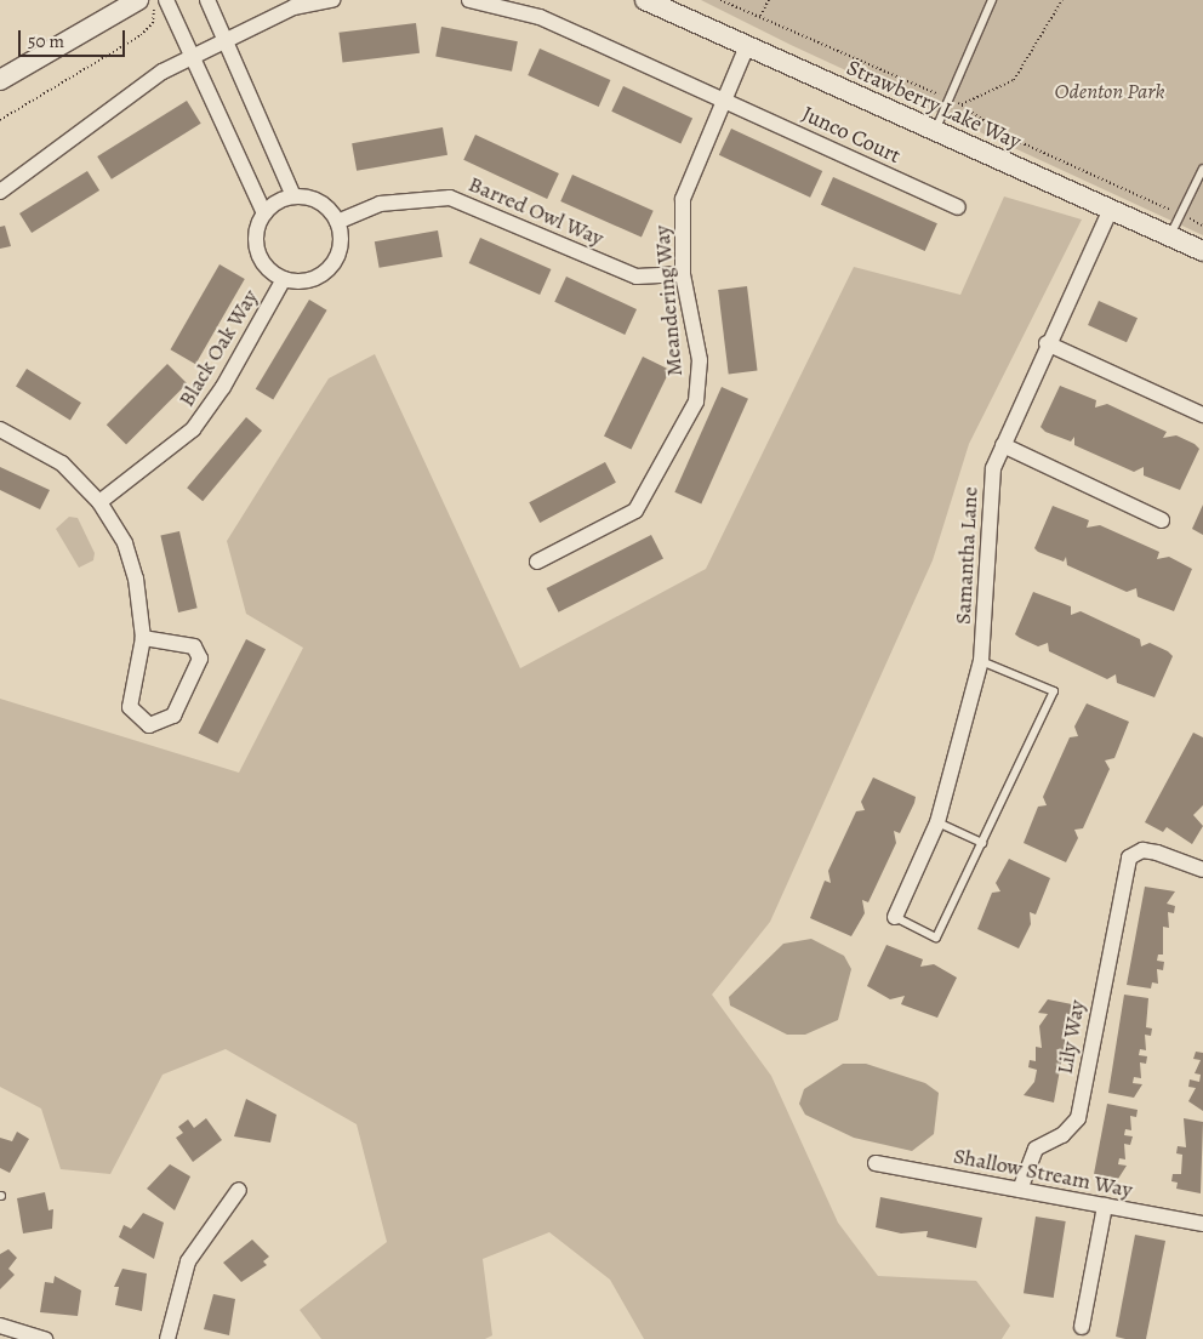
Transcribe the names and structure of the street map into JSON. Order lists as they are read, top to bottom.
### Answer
{
  "streets": {
    "street": [
      "Strawberry Lake Way",
      "Junco Court",
      "Barred Owl Way",
      "Meandering Way",
      "Black Oak Way",
      "Samantha Lane",
      "Lily Way",
      "Shallow Stream Way"
    ]
  },
  "crossings": [
    ["Strawberry Lake Way", "Meandering Way"],
    ["Strawberry Lake Way", "Samantha Lane"],
    ["Junco Court", "Meandering Way"],
    ["Barred Owl Way", "Meandering Way"],
    ["Barred Owl Way", "Black Oak Way"],
    ["Lily Way", "Shallow Stream Way"]
  ],
  "parks": ["Odenton Park"],
  "scale_bar": "50 m"
}
